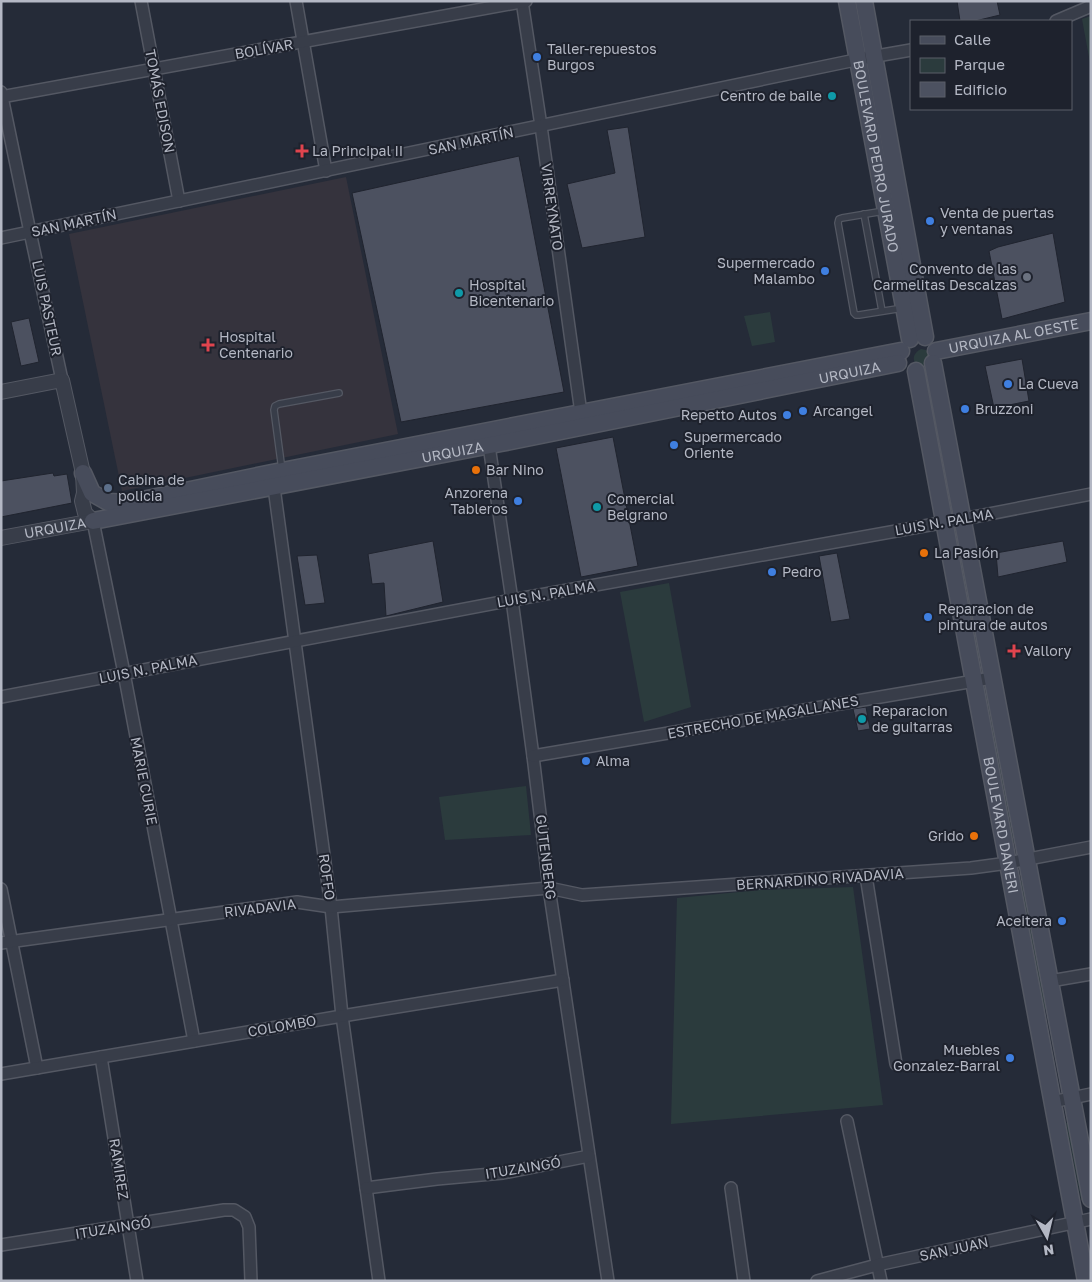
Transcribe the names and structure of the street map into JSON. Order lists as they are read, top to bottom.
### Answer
{
  "streets": {
    "main road": [
      "BOULEVARD PEDRO JURADO",
      "URQUIZA AL OESTE",
      "URQUIZA",
      "BOULEVARD DANERI"
    ],
    "street": [
      "BOLÍVAR",
      "TOMÁS EDISON",
      "SAN MARTÍN",
      "VIRREYNATO",
      "LUIS PASTEUR",
      "LUIS N. PALMA",
      "ESTRECHO DE MAGALLANES",
      "MARIE CURIE",
      "GUTENBERG",
      "ROFFO",
      "BERNARDINO RIVADAVIA",
      "RIVADAVIA",
      "COLOMBO",
      "ITUZAINGÓ",
      "RAMIREZ",
      "SAN JUAN"
    ]
  },
  "crossings": [
    ["BOLÍVAR", "TOMÁS EDISON"],
    ["BOLÍVAR", "VIRREYNATO"],
    ["BOLÍVAR", "LUIS PASTEUR"],
    ["TOMÁS EDISON", "SAN MARTÍN"],
    ["SAN MARTÍN", "BOULEVARD PEDRO JURADO"],
    ["SAN MARTÍN", "VIRREYNATO"],
    ["SAN MARTÍN", "LUIS PASTEUR"],
    ["BOULEVARD PEDRO JURADO", "URQUIZA AL OESTE"],
    ["BOULEVARD PEDRO JURADO", "URQUIZA"],
    ["BOULEVARD PEDRO JURADO", "BOULEVARD DANERI"],
    ["VIRREYNATO", "URQUIZA"],
    ["LUIS PASTEUR", "URQUIZA"],
    ["LUIS PASTEUR", "MARIE CURIE"],
    ["URQUIZA AL OESTE", "URQUIZA"],
    ["URQUIZA AL OESTE", "BOULEVARD DANERI"],
    ["URQUIZA", "MARIE CURIE"],
    ["URQUIZA", "BOULEVARD DANERI"],
    ["URQUIZA", "GUTENBERG"],
    ["URQUIZA", "ROFFO"],
    ["LUIS N. PALMA", "MARIE CURIE"],
    ["LUIS N. PALMA", "BOULEVARD DANERI"],
    ["LUIS N. PALMA", "GUTENBERG"],
    ["LUIS N. PALMA", "ROFFO"],
    ["ESTRECHO DE MAGALLANES", "BOULEVARD DANERI"],
    ["ESTRECHO DE MAGALLANES", "GUTENBERG"],
    ["MARIE CURIE", "RIVADAVIA"],
    ["MARIE CURIE", "COLOMBO"],
    ["BOULEVARD DANERI", "BERNARDINO RIVADAVIA"],
    ["BOULEVARD DANERI", "SAN JUAN"],
    ["GUTENBERG", "BERNARDINO RIVADAVIA"],
    ["GUTENBERG", "RIVADAVIA"],
    ["GUTENBERG", "COLOMBO"],
    ["GUTENBERG", "ITUZAINGÓ"],
    ["ROFFO", "RIVADAVIA"],
    ["ROFFO", "COLOMBO"],
    ["ROFFO", "ITUZAINGÓ"],
    ["BERNARDINO RIVADAVIA", "RIVADAVIA"],
    ["COLOMBO", "RAMIREZ"],
    ["ITUZAINGÓ", "RAMIREZ"]
  ],
  "places": {
    "other": [
      "Taller-repuestos Burgos",
      "Centro de baile",
      "Venta de puertas y ventanas",
      "Supermercado Malambo",
      "Convento de las Carmelitas Descalzas",
      "Hospital Bicentenario",
      "La Cueva",
      "Bruzzoni",
      "Arcangel",
      "Repetto Autos",
      "Supermercado Oriente",
      "Bar Nino",
      "Cabina de policia",
      "Anzorena Tableros",
      "Comercial Belgrano",
      "La Pasión",
      "Pedro",
      "Reparacion de pintura de autos",
      "Reparacion de guitarras",
      "Alma",
      "Grido",
      "Aceitera",
      "Muebles Gonzalez-Barral"
    ],
    "health": ["La Principal II", "Hospital Centenario", "Vallory"]
  },
  "legend": ["Calle", "Parque", "Edificio"],
  "north": "bottom"
}
